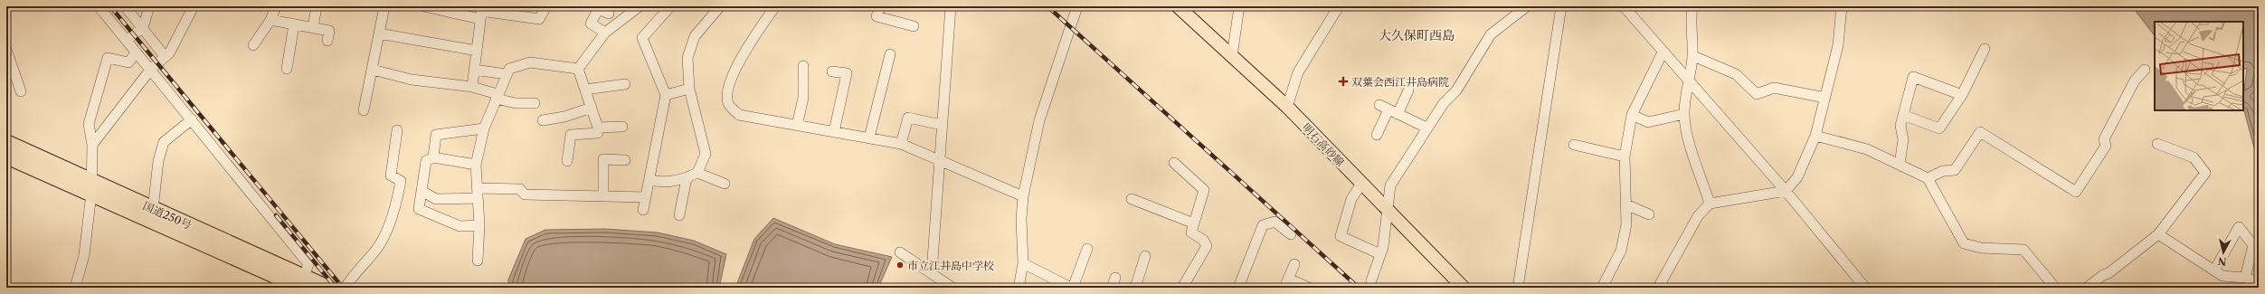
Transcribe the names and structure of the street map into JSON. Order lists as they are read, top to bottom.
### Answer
{
  "streets": {
    "highway": ["国道250号"],
    "main road": ["明石高砂線"]
  },
  "districts": ["大久保町西島"],
  "places": {
    "health": ["双葉会西江井島病院"],
    "other": ["市立江井島中学校"]
  },
  "north": "bottom"
}
